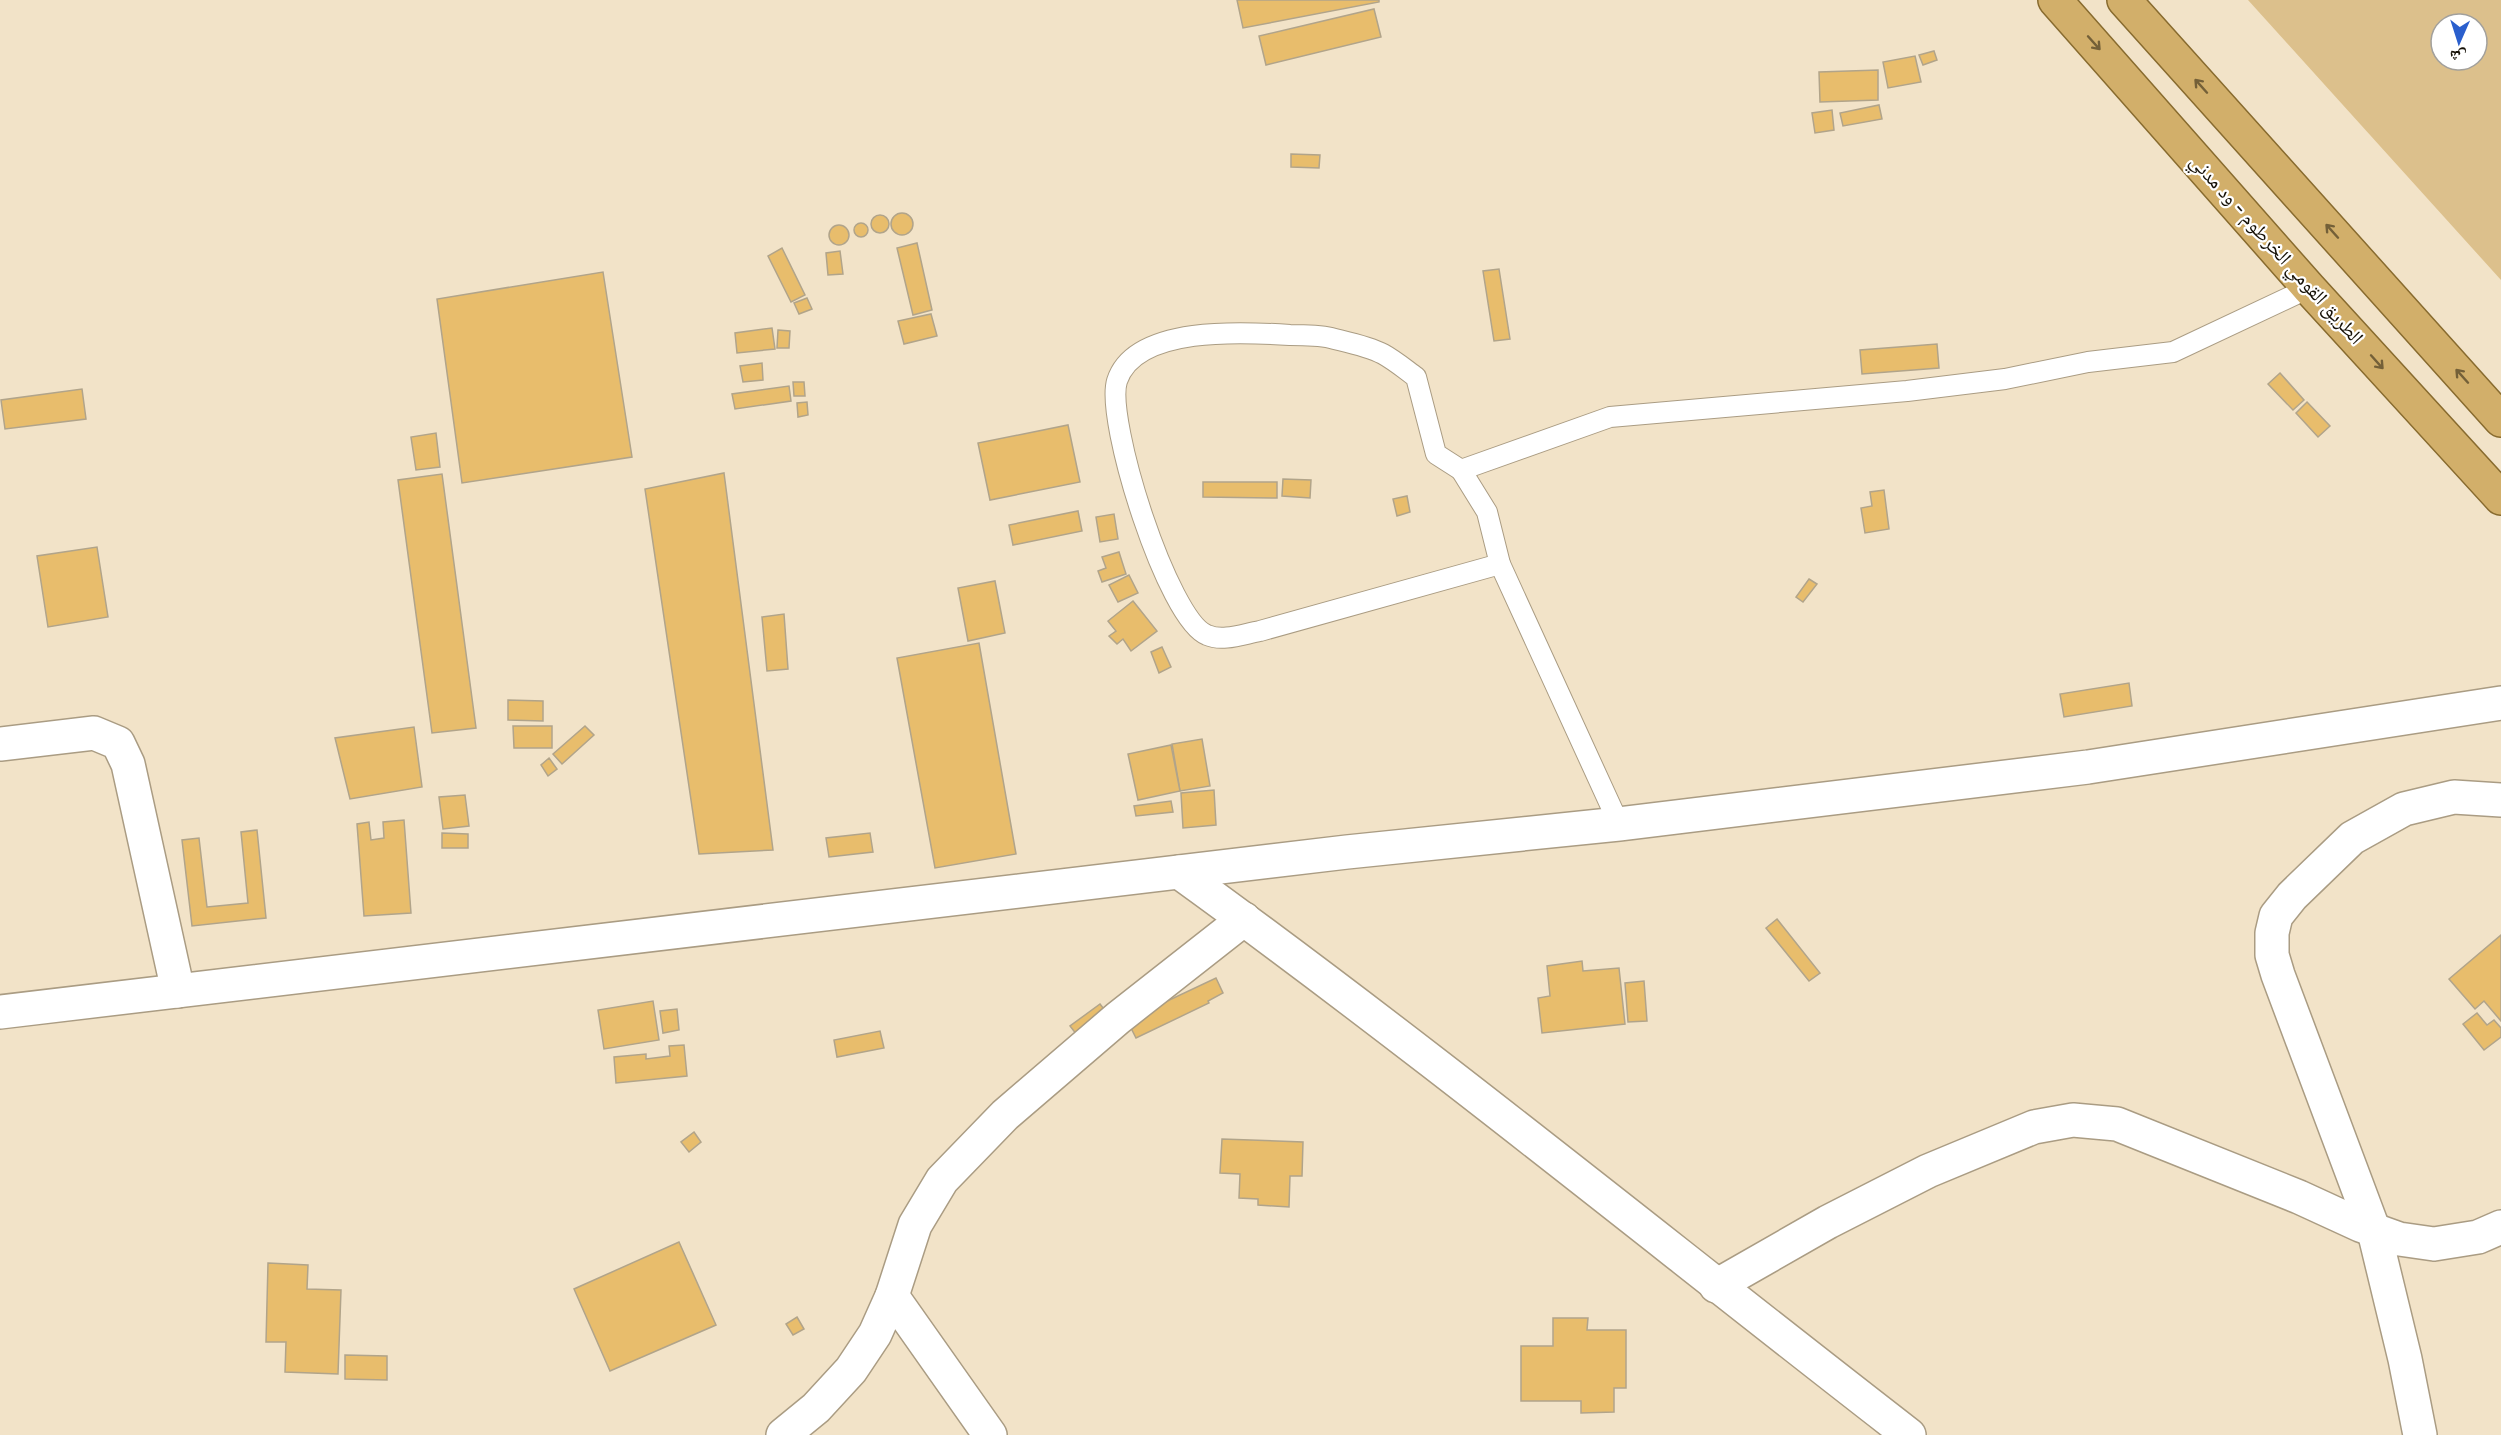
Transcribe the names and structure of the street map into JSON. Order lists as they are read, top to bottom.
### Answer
{
  "streets": {
    "highway": ["الطريق القومي الخرطوم - ود مدني"]
  },
  "north": "bottom"
}
